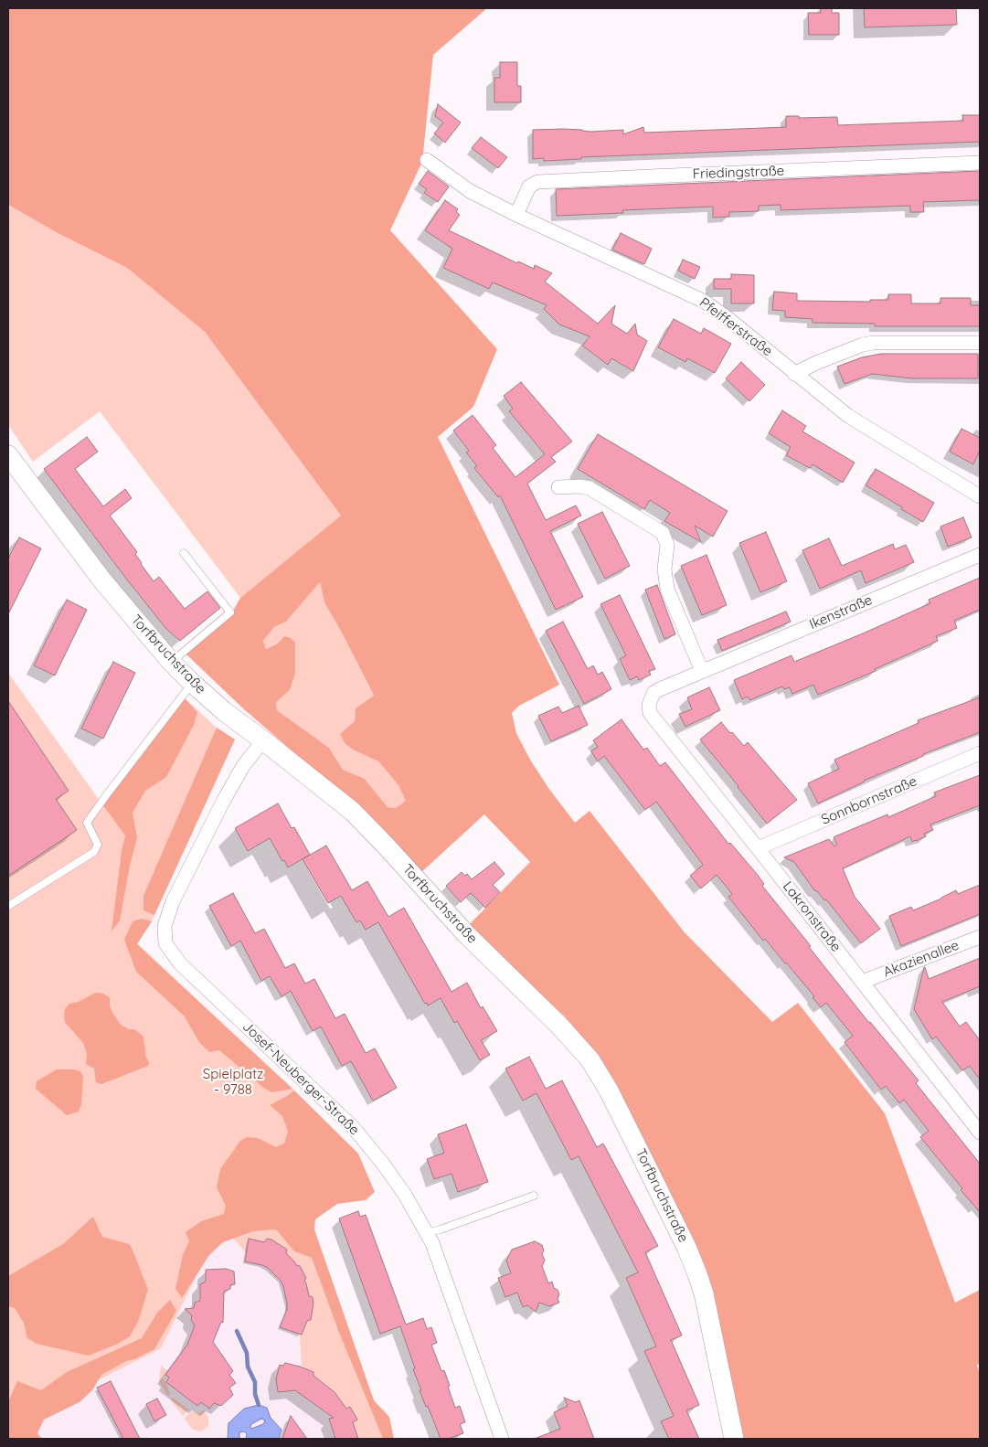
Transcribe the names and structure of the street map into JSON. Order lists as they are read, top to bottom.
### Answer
{
  "streets": {
    "main road": ["Torfbruchstraße"],
    "street": [
      "Friedingstraße",
      "Pfeifferstraße",
      "Ikenstraße",
      "Sonnbornstraße",
      "Lakronstraße",
      "Akazienallee",
      "Josef-Neuberger-Straße"
    ]
  },
  "crossings": [
    ["Friedingstraße", "Pfeifferstraße"],
    ["Ikenstraße", "Lakronstraße"],
    ["Torfbruchstraße", "Josef-Neuberger-Straße"],
    ["Sonnbornstraße", "Lakronstraße"],
    ["Lakronstraße", "Akazienallee"]
  ],
  "parks": ["Spielplatz - 9788"]
}
